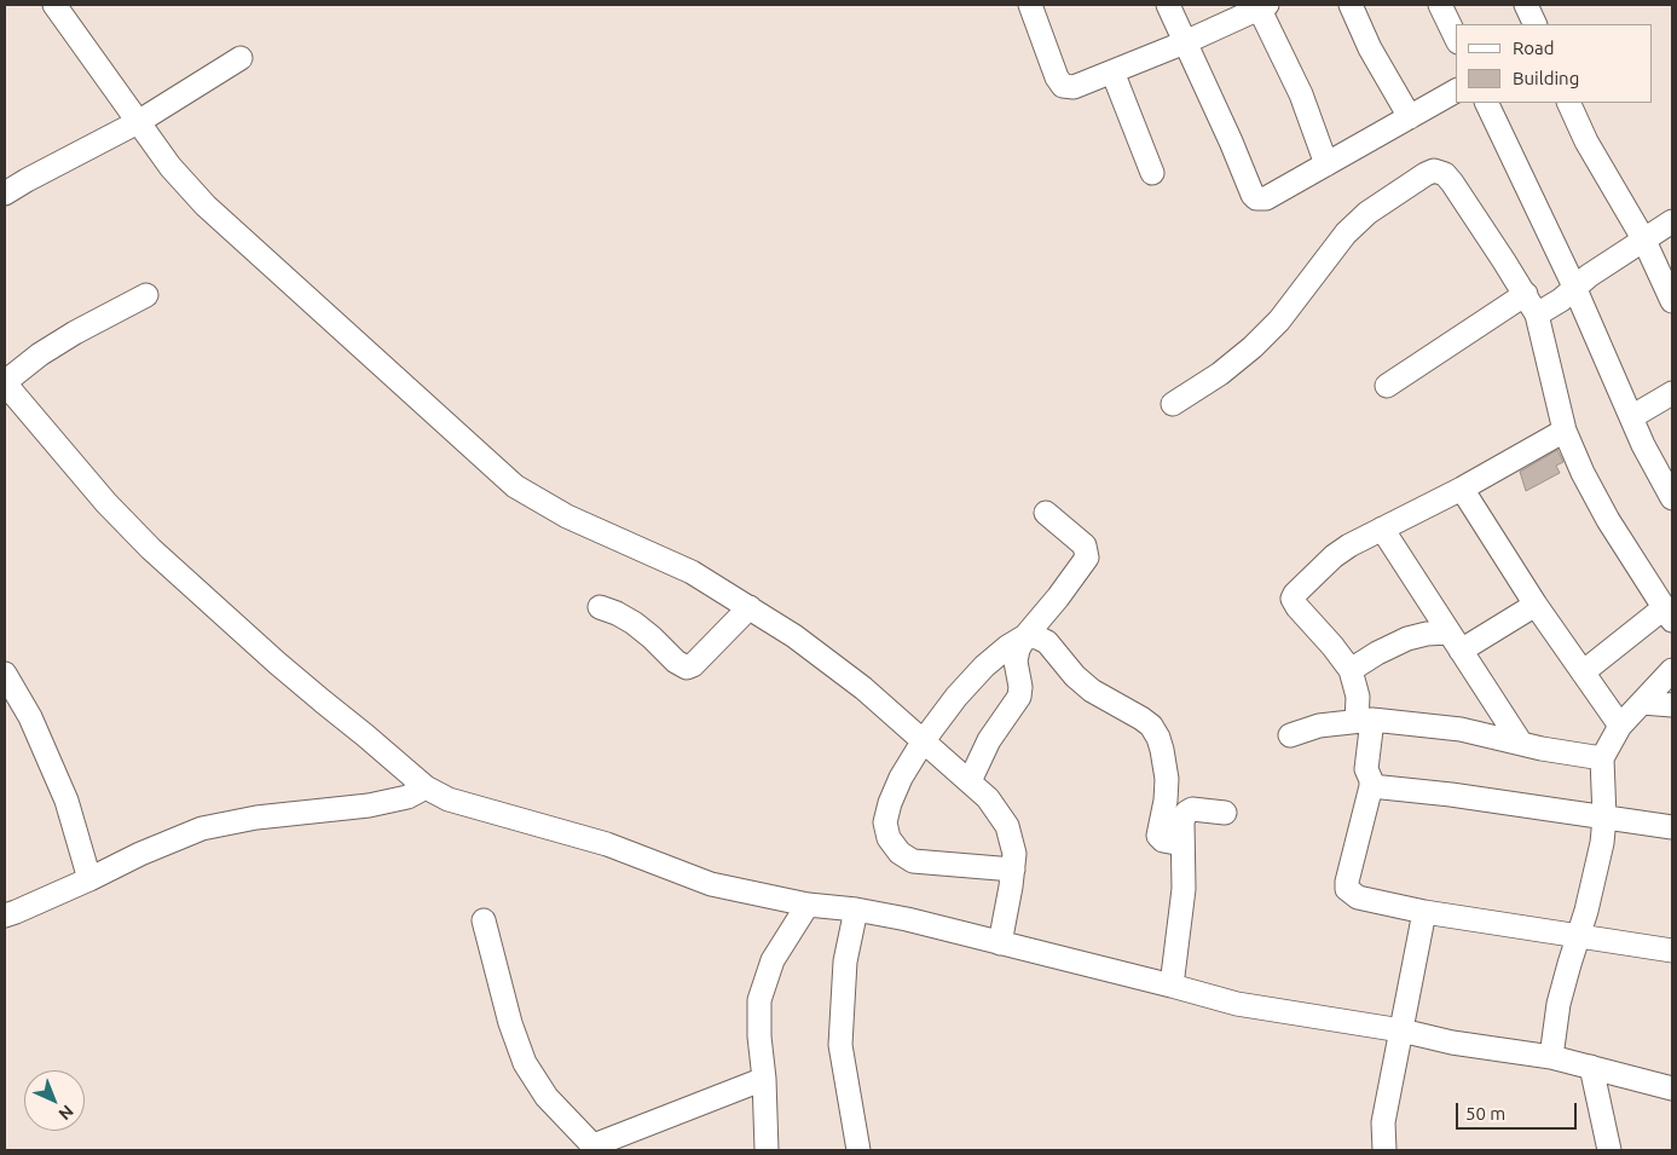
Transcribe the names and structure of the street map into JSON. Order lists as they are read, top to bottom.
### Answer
{
  "legend": ["Road", "Building"],
  "scale_bar": "50 m",
  "north": "bottom right"
}
